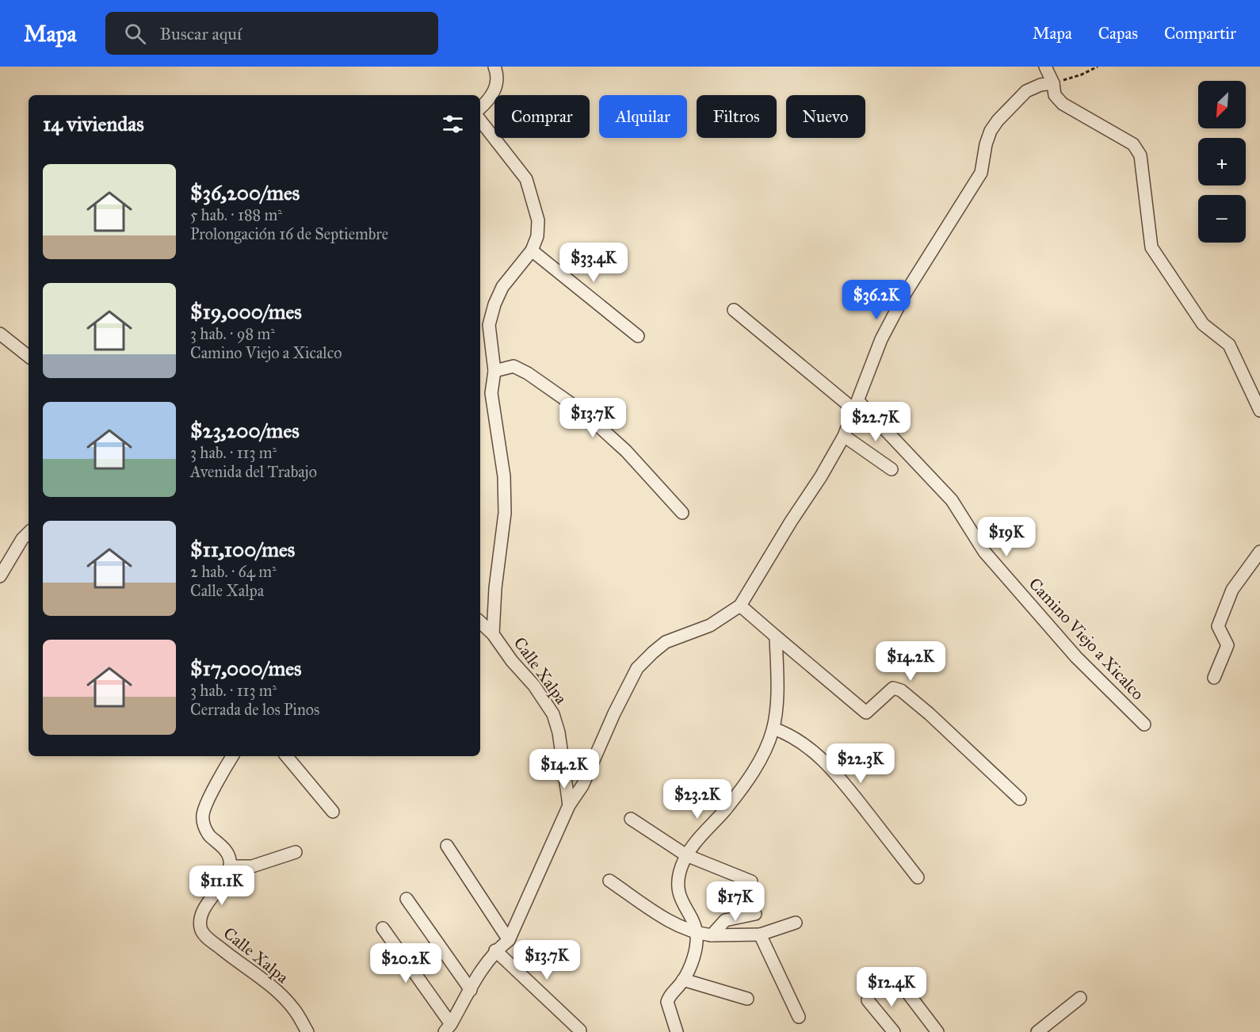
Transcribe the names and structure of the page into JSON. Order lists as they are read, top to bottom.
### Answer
{
  "streets": {
    "street": ["Camino Viejo a Xicalco", "Calle Xalpa"]
  },
  "north": "bottom left",
  "page": {
    "header": "Mapa",
    "search": "Buscar aquí",
    "nav": ["Mapa", "Capas", "Compartir"],
    "map_buttons": ["+", "−"],
    "chip": [
      "Comprar",
      "Alquilar",
      "Filtros",
      "Nuevo"
    ],
    "heading": "14 viviendas",
    "list": [
      {
        "name": "$36,200/mes",
        "note": "5 hab. · 188 m² · Prolongación 16 de Septiembre"
      },
      {
        "name": "$19,000/mes",
        "note": "3 hab. · 98 m² · Camino Viejo a Xicalco"
      },
      {
        "name": "$23,200/mes",
        "note": "3 hab. · 113 m² · Avenida del Trabajo"
      },
      {
        "name": "$11,100/mes",
        "note": "2 hab. · 64 m² · Calle Xalpa"
      },
      {
        "name": "$17,000/mes",
        "note": "3 hab. · 113 m² · Cerrada de los Pinos"
      }
    ],
    "price": [
      "$33.4K",
      "$36.2K",
      "$13.7K",
      "$22.7K",
      "$19K",
      "$14.2K",
      "$22.3K",
      "$14.2K",
      "$23.2K",
      "$11.1K",
      "$17K",
      "$13.7K",
      "$20.2K",
      "$12.4K"
    ]
  }
}
